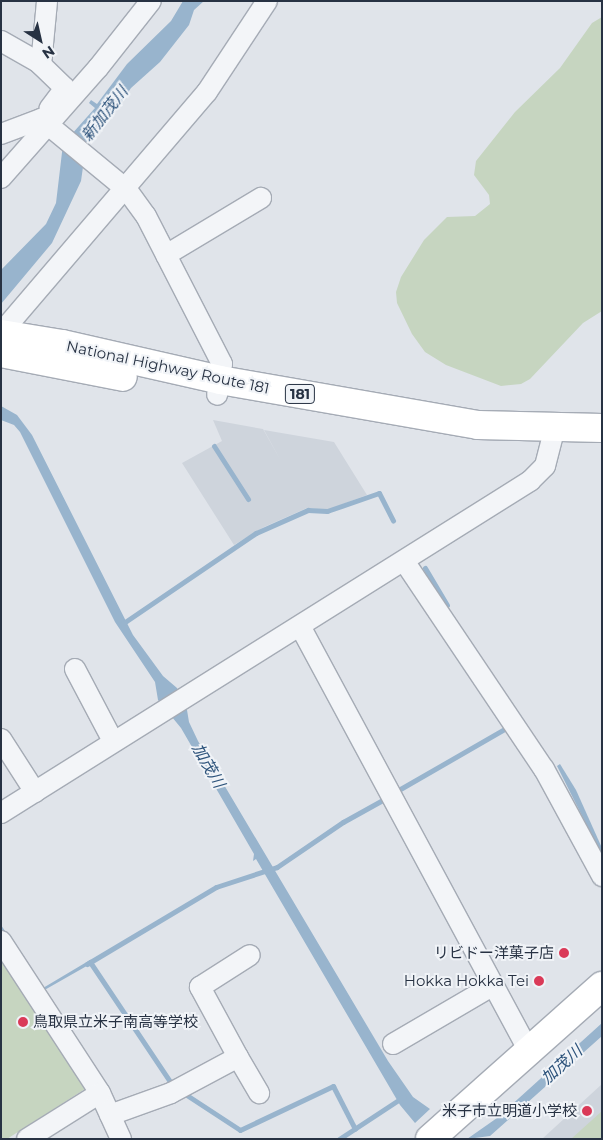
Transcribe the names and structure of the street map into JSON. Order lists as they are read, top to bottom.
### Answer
{
  "streets": {
    "main road": ["National Highway Route 181", "181"]
  },
  "water": ["新加茂川", "加茂川"],
  "places": [
    "リビドー洋菓子店",
    "Hokka Hokka Tei",
    "鳥取県立米子南高等学校",
    "米子市立明道小学校"
  ],
  "north": "bottom right"
}
